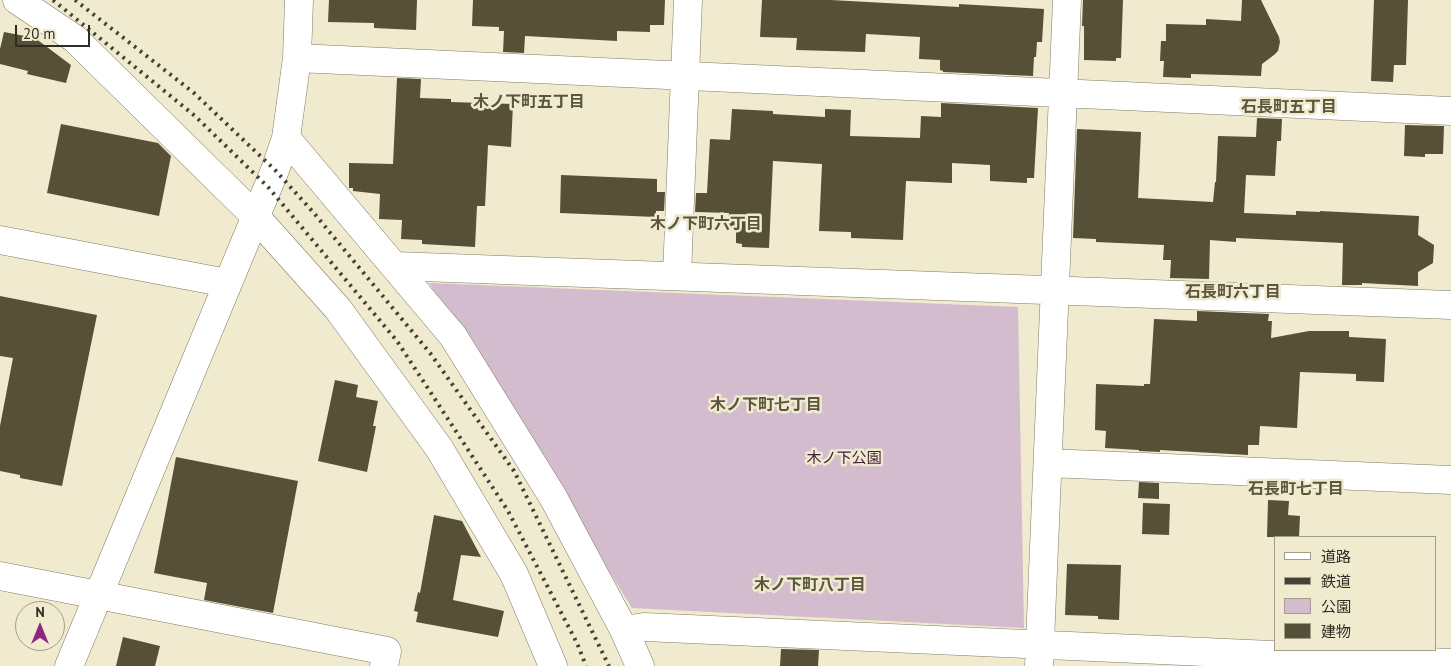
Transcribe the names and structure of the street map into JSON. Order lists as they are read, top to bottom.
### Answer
{
  "districts": [
    "木ノ下町五丁目",
    "石長町五丁目",
    "木ノ下町六丁目",
    "石長町六丁目",
    "木ノ下町七丁目",
    "石長町七丁目",
    "木ノ下町八丁目"
  ],
  "parks": ["木ノ下公園"],
  "legend": [
    "道路",
    "鉄道",
    "公園",
    "建物"
  ],
  "scale_bar": "20 m",
  "north": "top"
}
